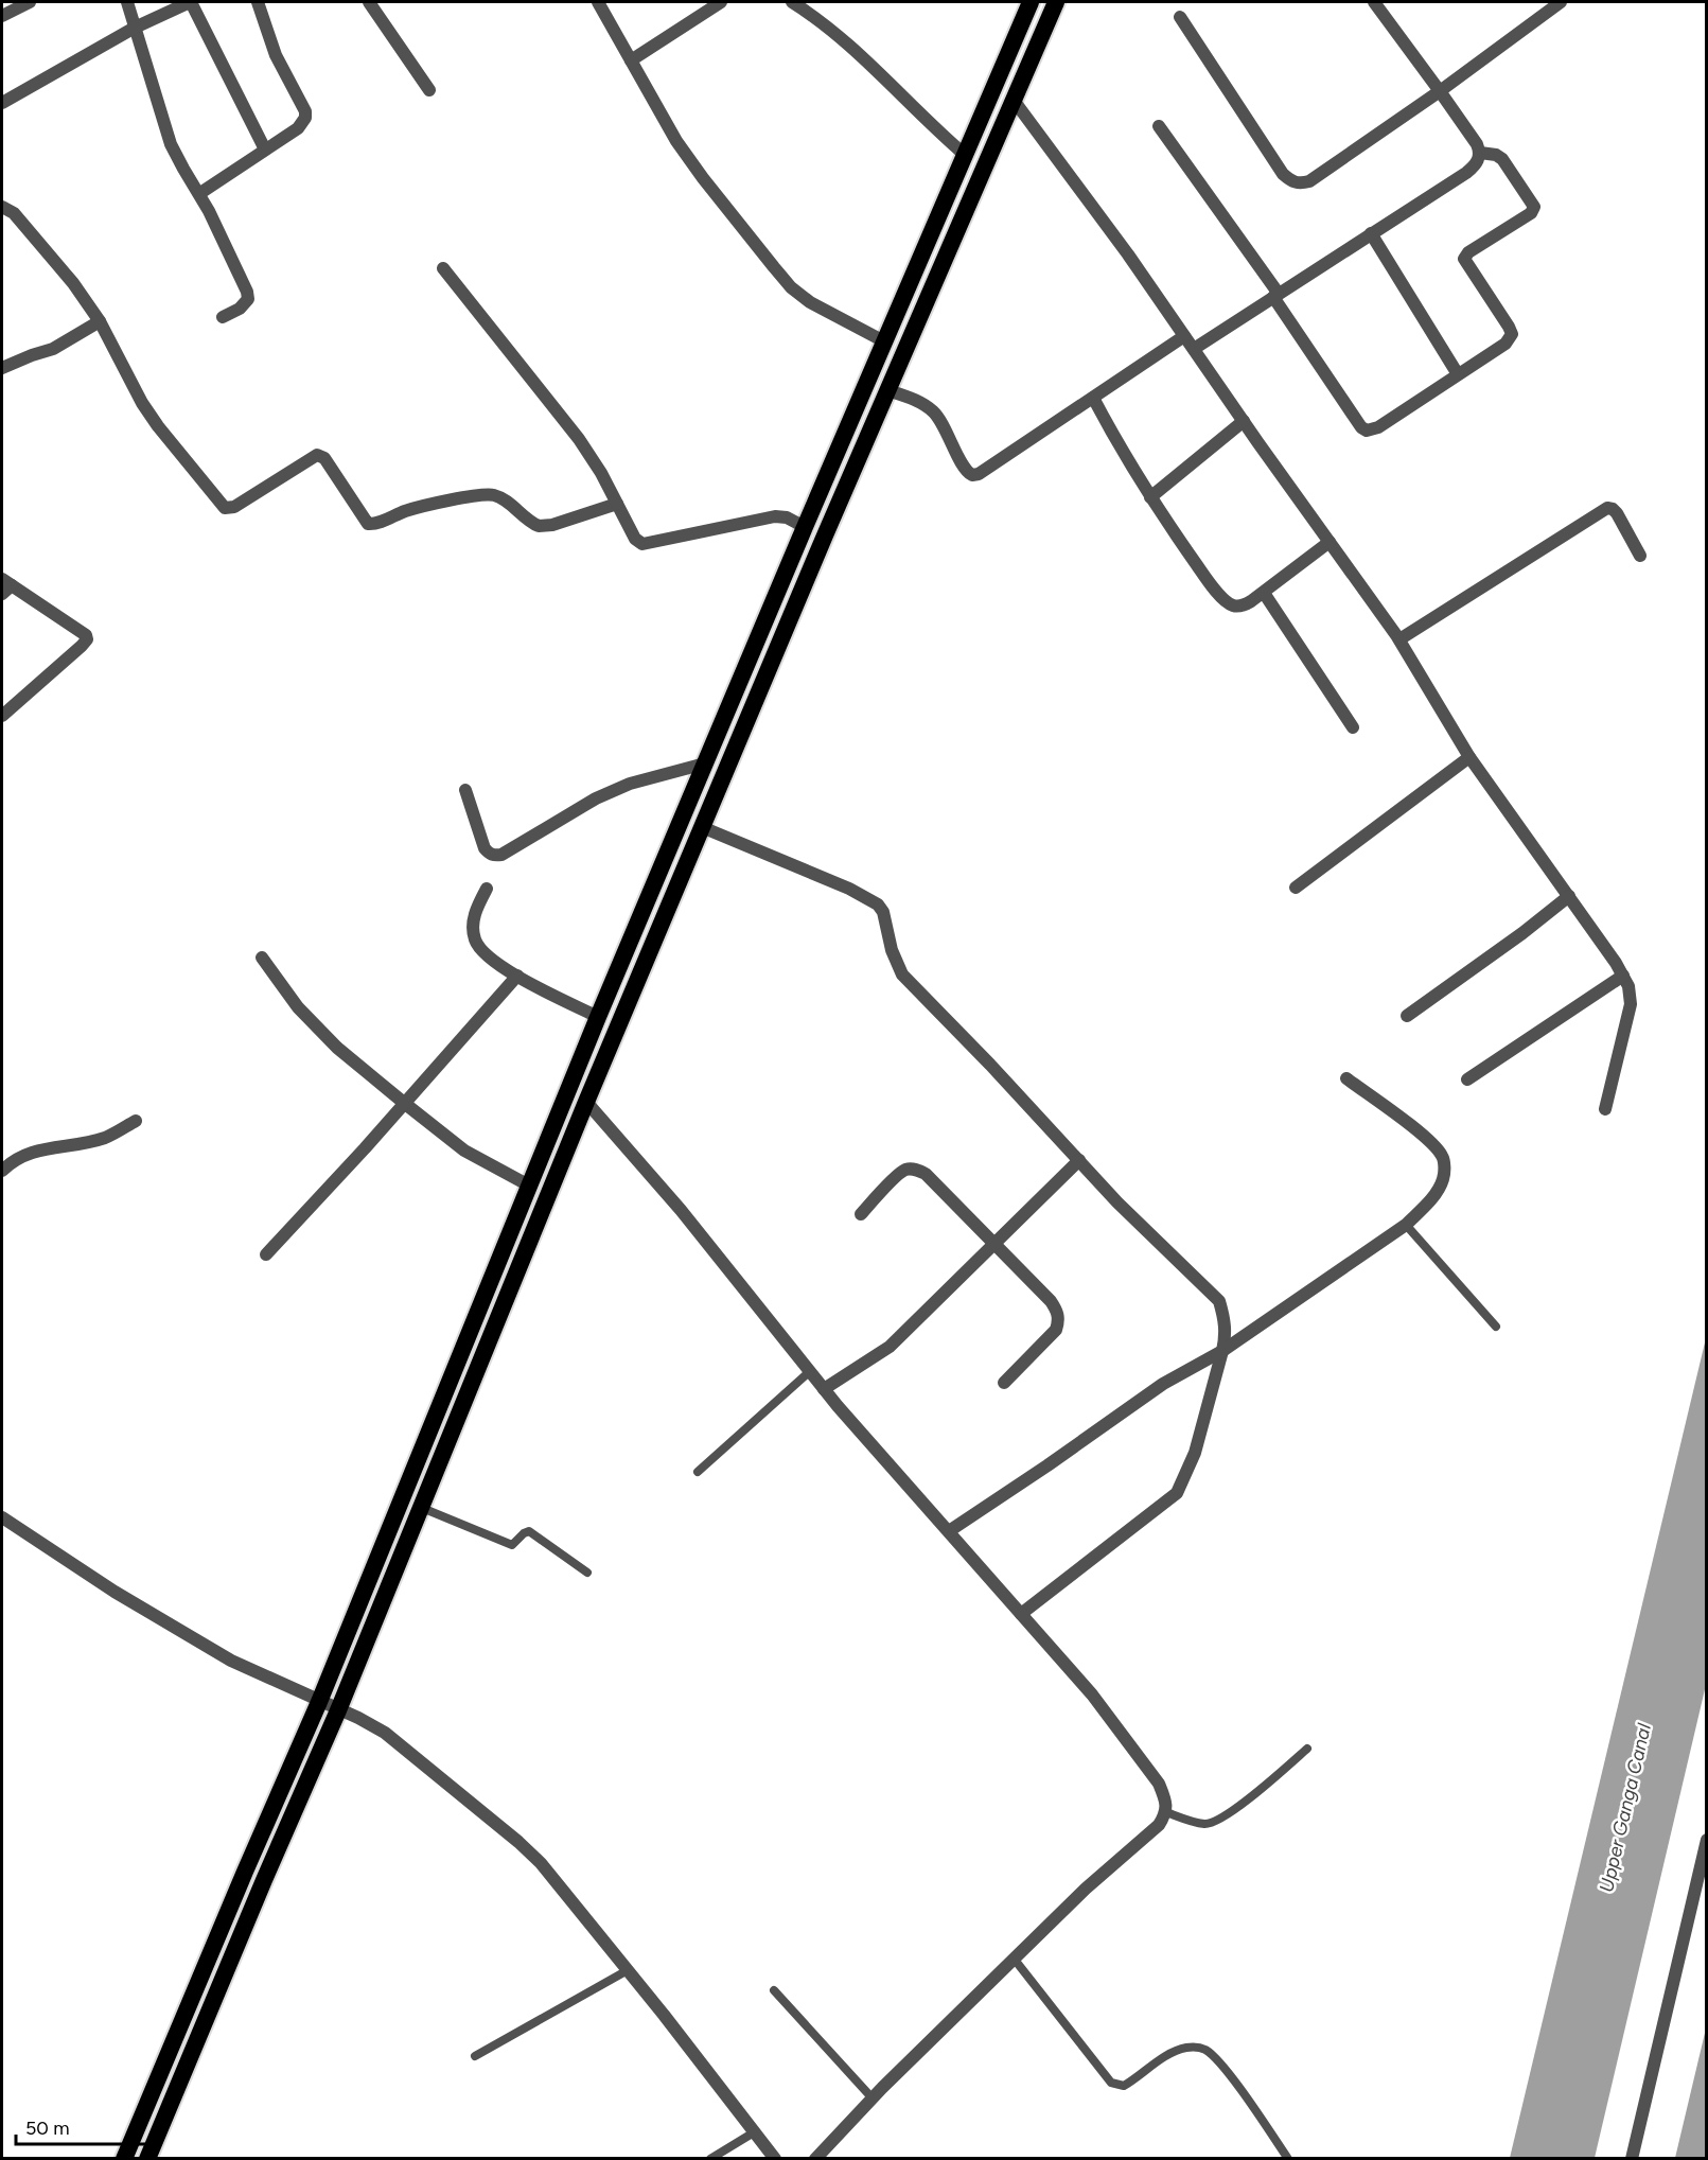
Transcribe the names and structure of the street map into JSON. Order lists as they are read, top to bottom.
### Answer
{
  "water": ["Upper Ganga Canal"],
  "scale_bar": "50 m"
}
